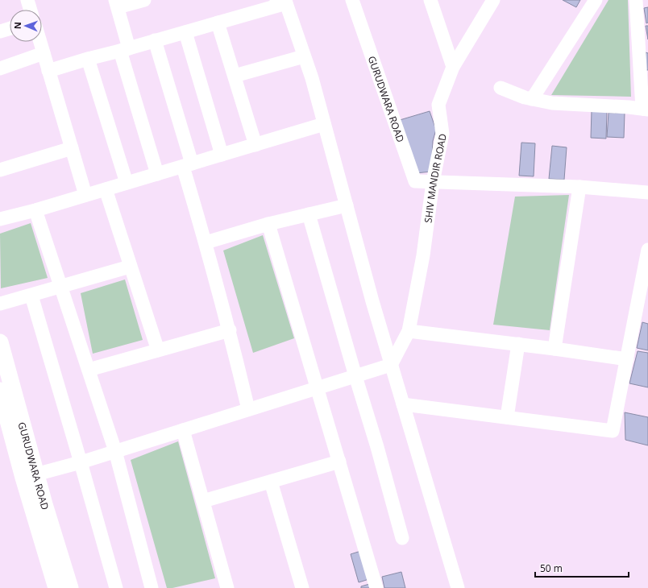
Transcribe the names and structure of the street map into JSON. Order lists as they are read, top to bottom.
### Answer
{
  "streets": {
    "street": ["GURUDWARA ROAD", "SHIV MANDIR ROAD"]
  },
  "crossings": [
    ["GURUDWARA ROAD", "SHIV MANDIR ROAD"]
  ],
  "scale_bar": "50 m",
  "north": "left"
}
